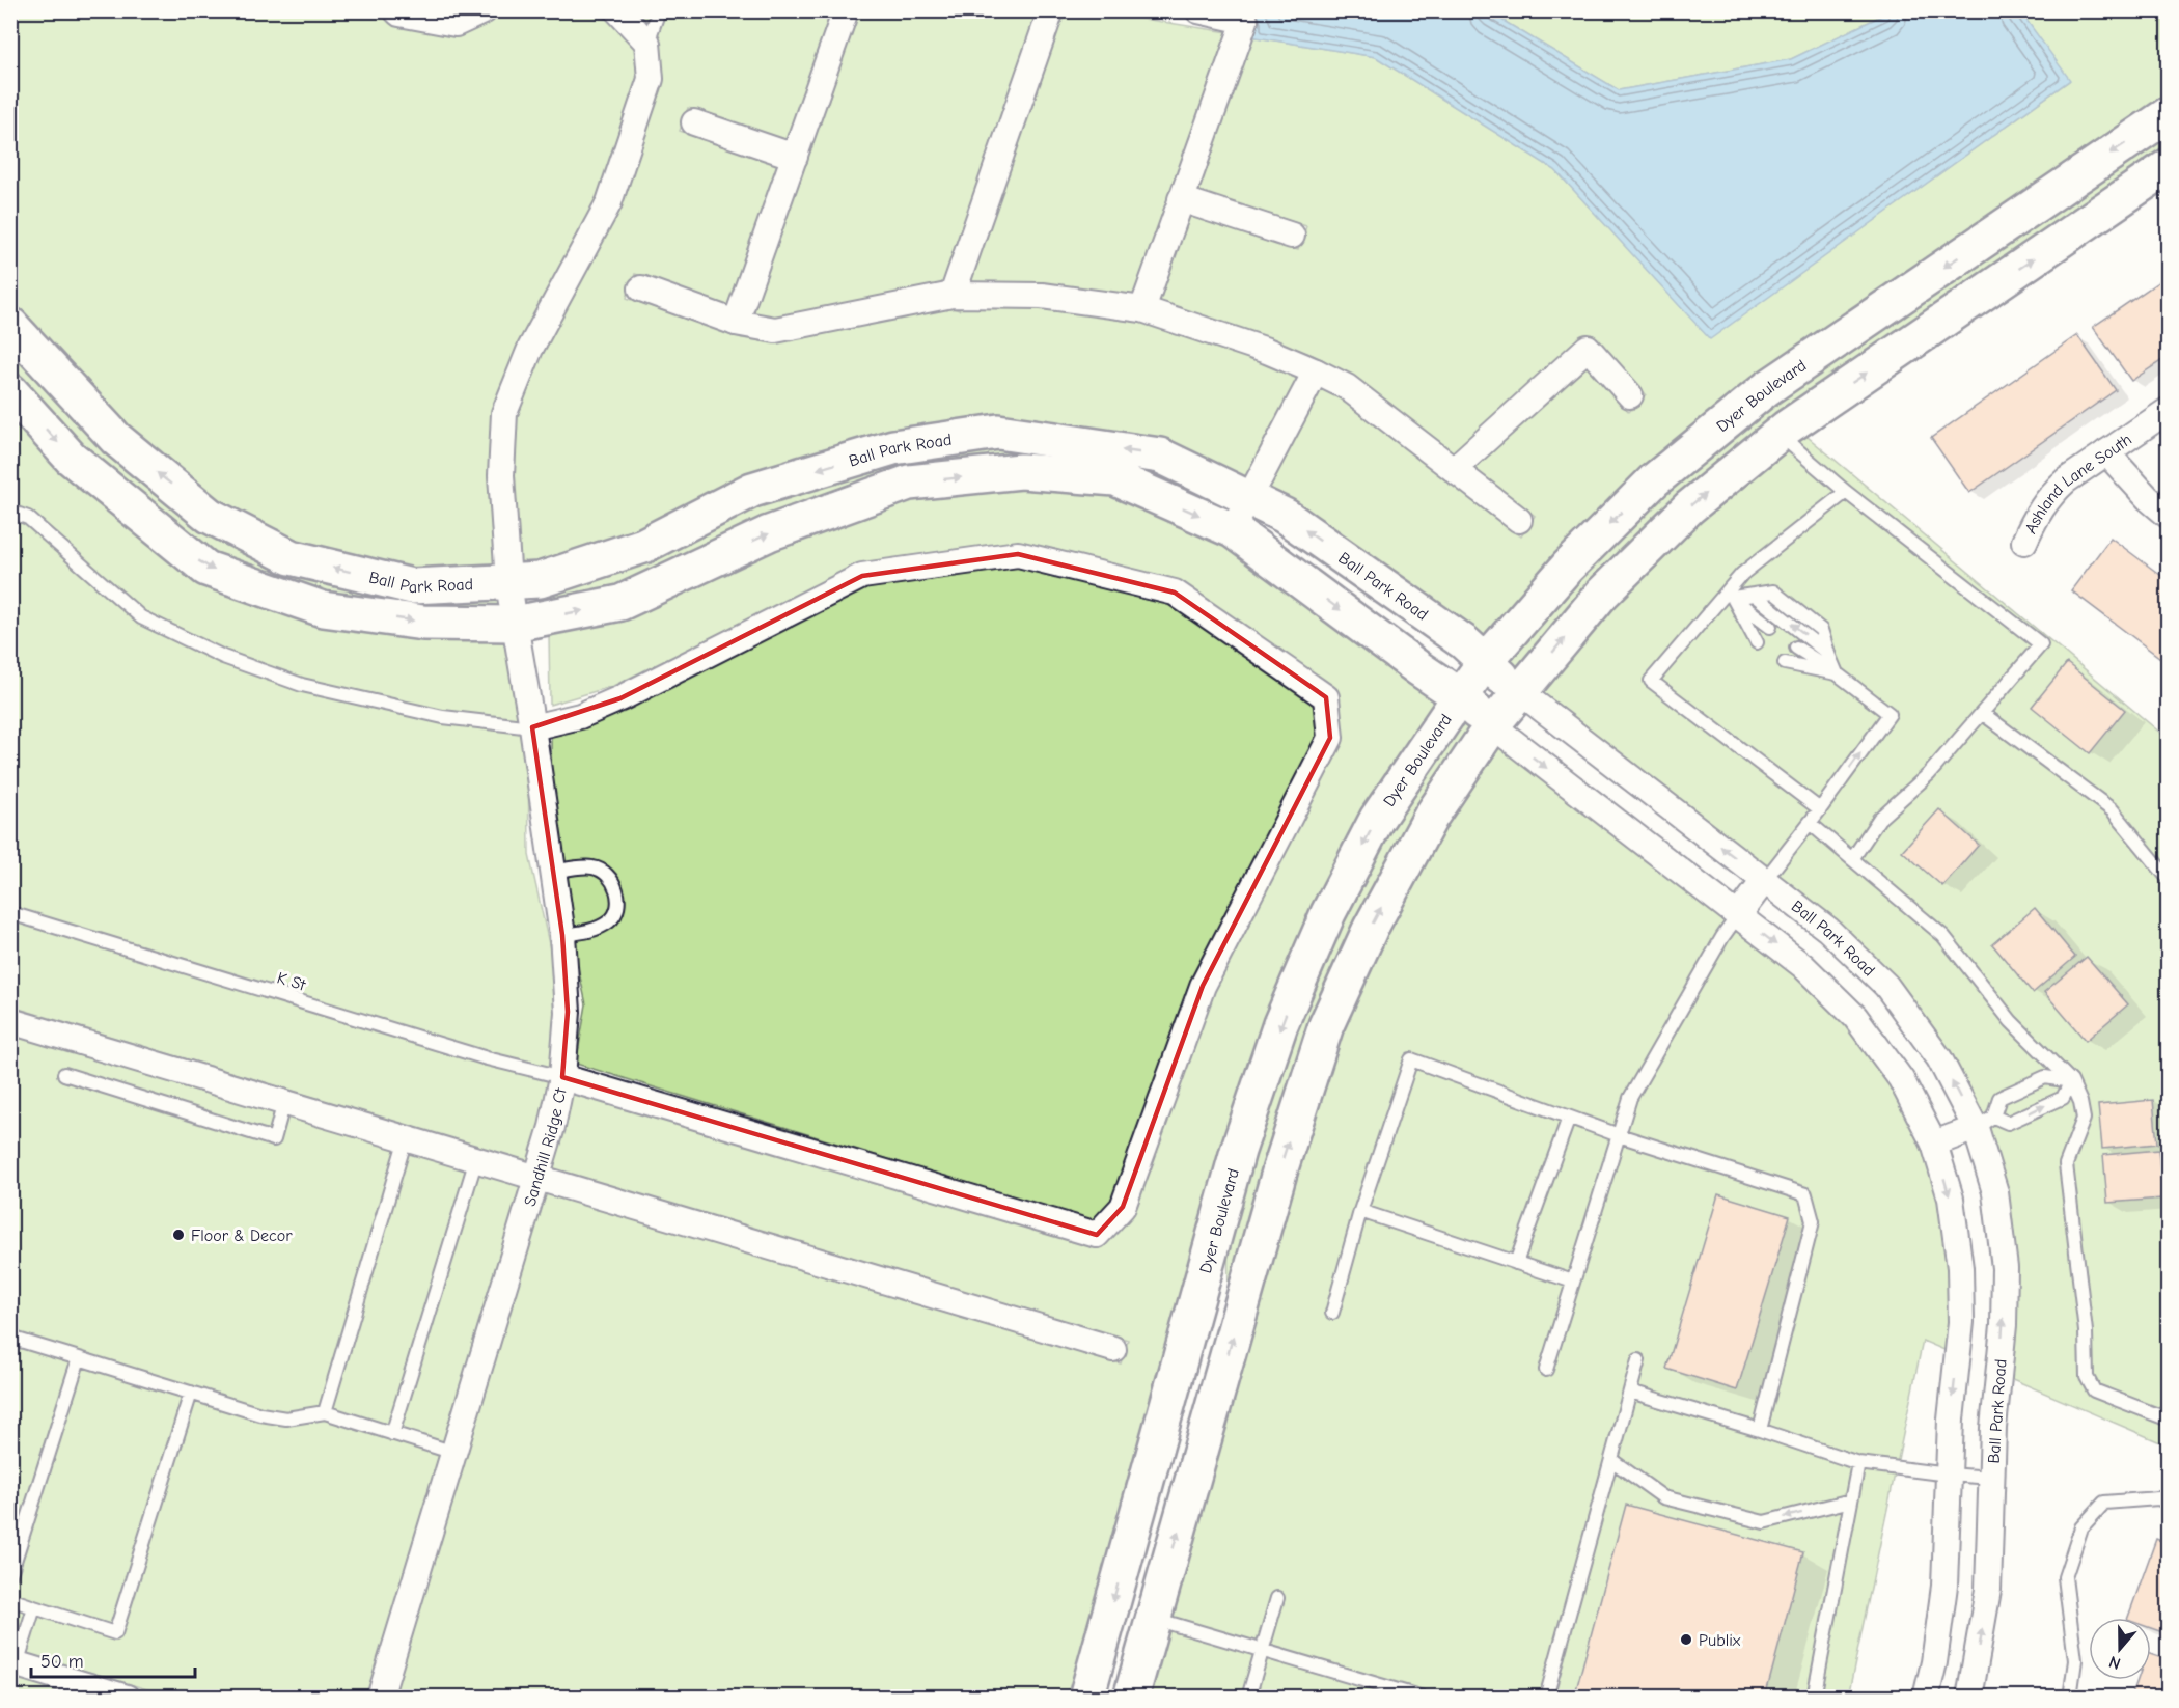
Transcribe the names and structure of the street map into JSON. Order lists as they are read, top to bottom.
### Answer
{
  "streets": {
    "main road": ["Dyer Boulevard", "Ball Park Road"],
    "street": ["Ashland Lane South", "Sandhill Ridge Ct"],
    "lane": ["K St"]
  },
  "crossings": [
    ["Dyer Boulevard", "Ball Park Road"],
    ["Ball Park Road", "Sandhill Ridge Ct"],
    ["K St", "Sandhill Ridge Ct"]
  ],
  "places": ["Floor & Decor", "Publix"],
  "scale_bar": "50 m",
  "north": "bottom"
}
